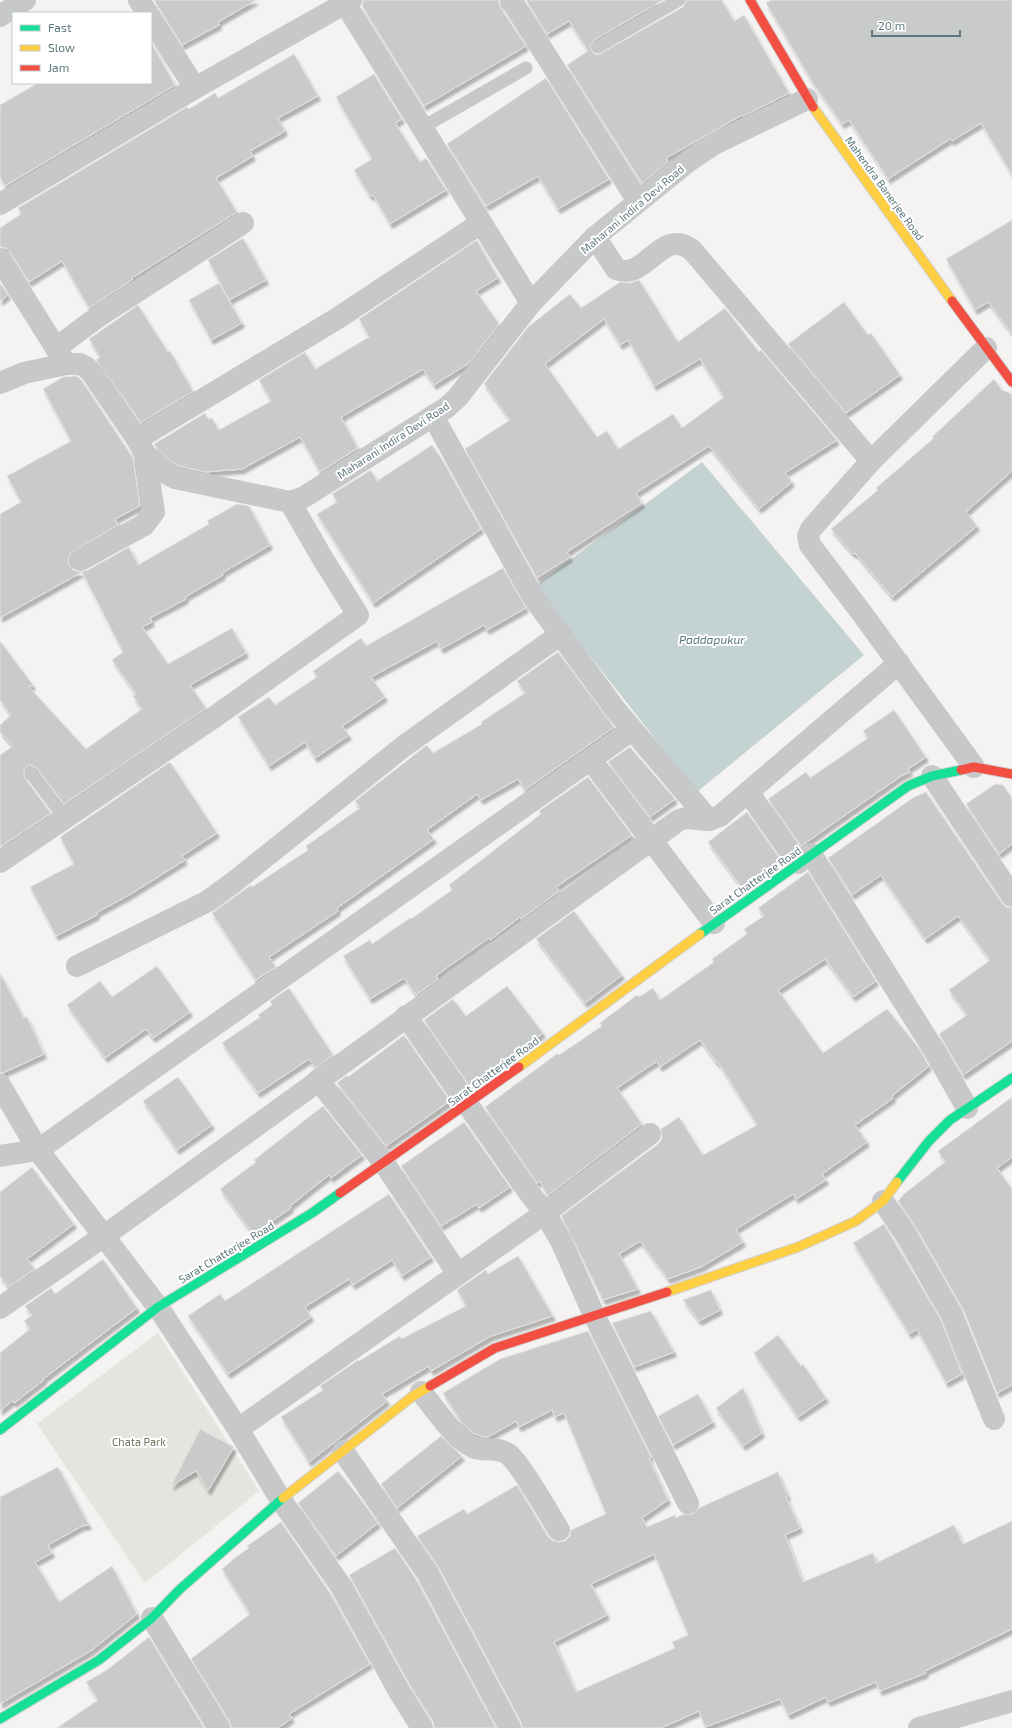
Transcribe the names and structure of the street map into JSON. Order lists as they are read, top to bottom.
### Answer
{
  "streets": {
    "street": ["Mahendra Banerjee Road", "Maharani Indira Devi Road", "Sarat Chatterjee Road"]
  },
  "crossings": [
    ["Mahendra Banerjee Road", "Maharani Indira Devi Road"]
  ],
  "water": ["Paddapukur"],
  "parks": ["Chata Park"],
  "legend": ["Fast", "Slow", "Jam"],
  "scale_bar": "20 m"
}
